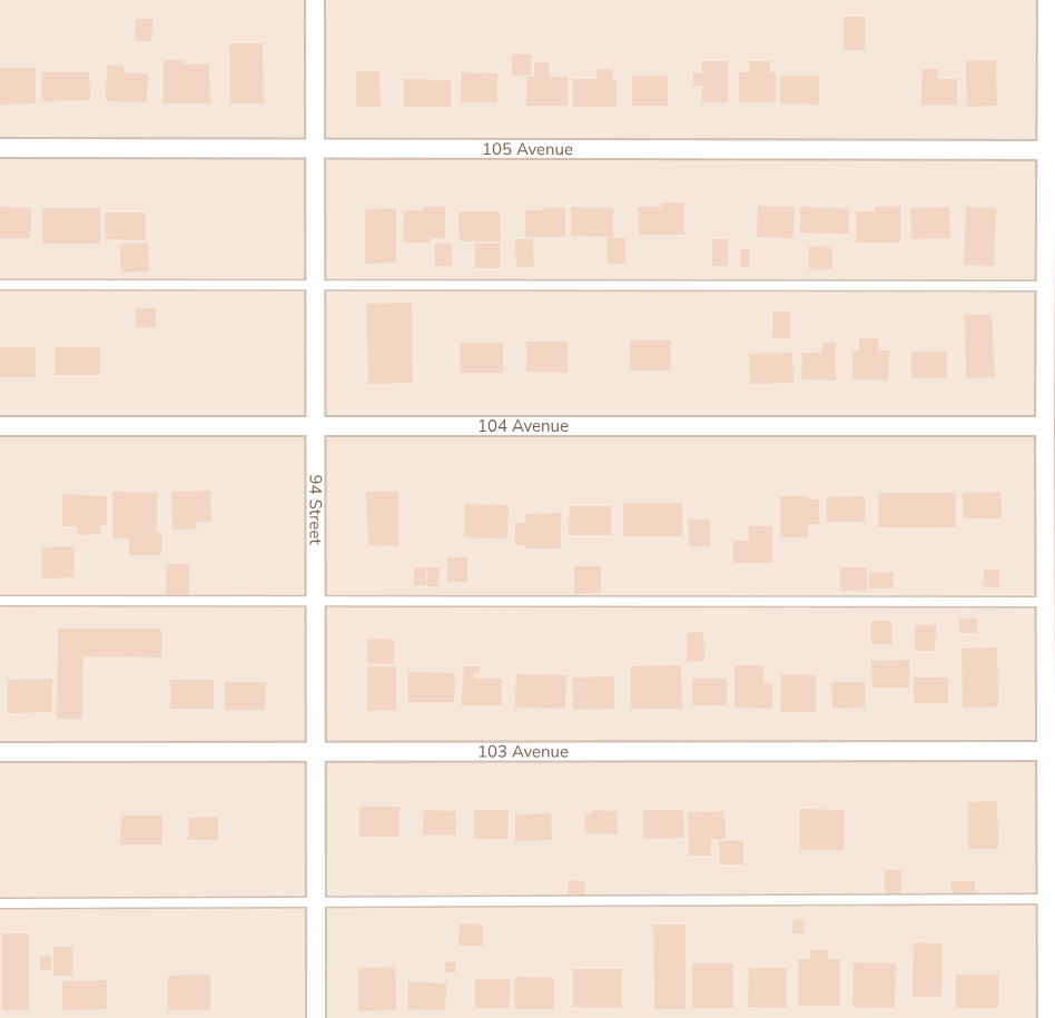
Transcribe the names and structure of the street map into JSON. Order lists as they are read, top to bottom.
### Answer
{
  "streets": {
    "street": [
      "105 Avenue",
      "104 Avenue",
      "94 Street",
      "103 Avenue"
    ]
  },
  "crossings": [
    ["105 Avenue", "94 Street"],
    ["104 Avenue", "94 Street"],
    ["94 Street", "103 Avenue"]
  ]
}
